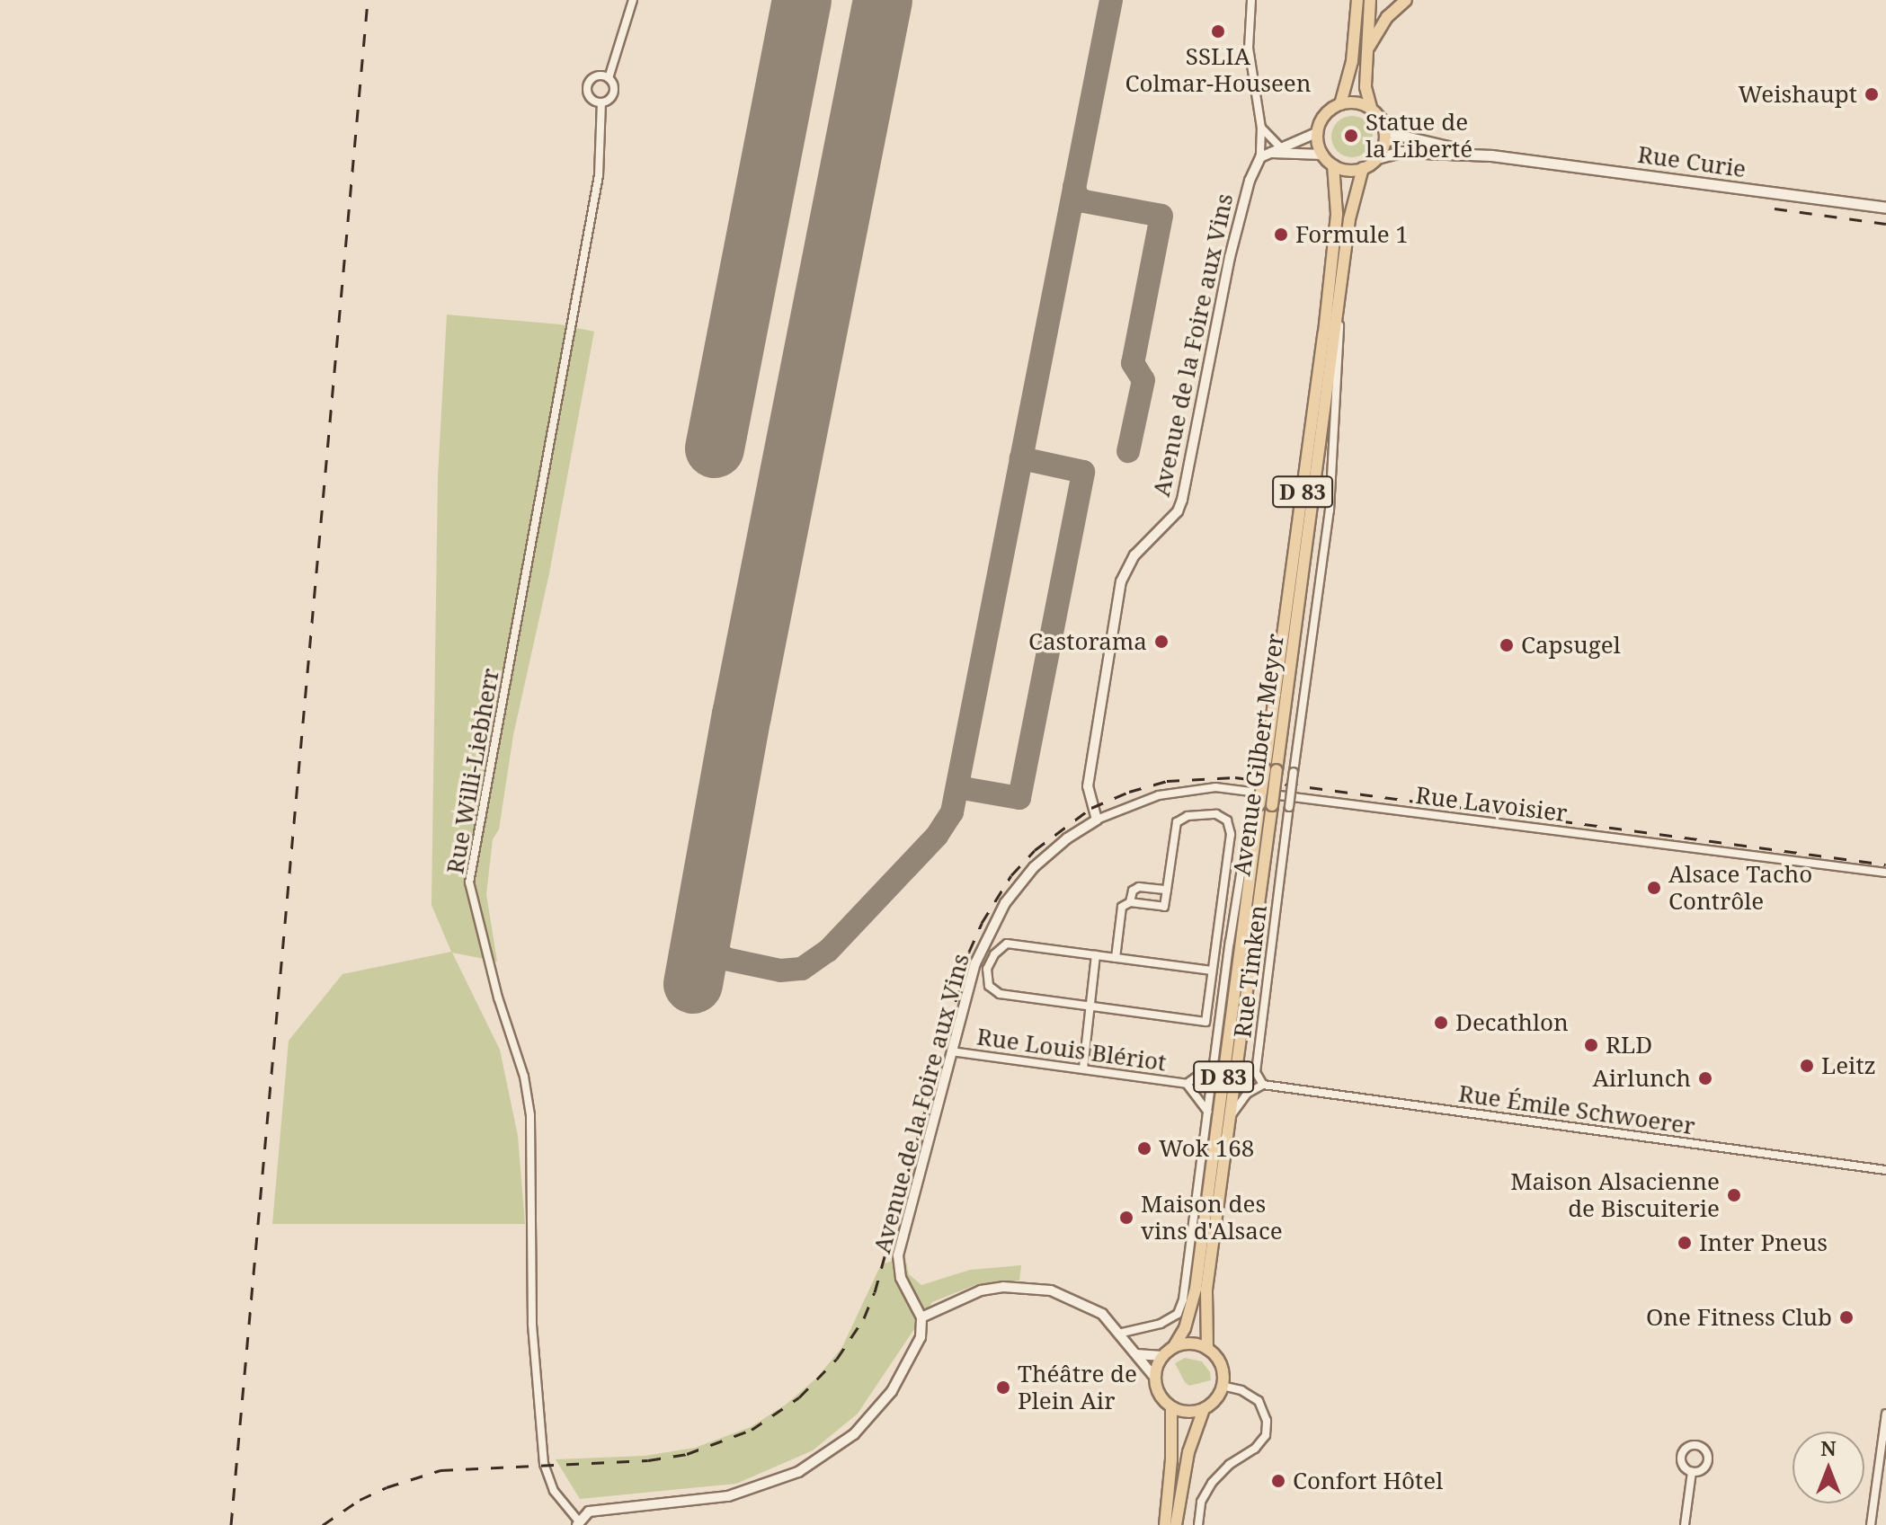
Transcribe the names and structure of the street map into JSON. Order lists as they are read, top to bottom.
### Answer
{
  "streets": {
    "main road": ["Rue Curie", "D 83", "Avenue Gilbert Meyer"],
    "street": [
      "Avenue de la Foire aux Vins",
      "Rue Willi-Liebherr",
      "Rue Lavoisier",
      "Rue Timken",
      "Rue Louis Blériot",
      "Rue Émile Schwoerer"
    ]
  },
  "crossings": [
    ["Rue Curie", "Avenue Gilbert Meyer"],
    ["Avenue de la Foire aux Vins", "Rue Lavoisier"],
    ["Avenue de la Foire aux Vins", "Rue Louis Blériot"],
    ["Avenue Gilbert Meyer", "Rue Timken"],
    ["Rue Timken", "Rue Émile Schwoerer"]
  ],
  "places": [
    "SSLIA Colmar-Houseen",
    "Weishaupt",
    "Statue de la Liberté",
    "Formule 1",
    "Castorama",
    "Capsugel",
    "Alsace Tacho Contrôle",
    "Decathlon",
    "RLD",
    "Leitz",
    "Airlunch",
    "Wok 168",
    "Maison Alsacienne de Biscuiterie",
    "Maison des vins d'Alsace",
    "Inter Pneus",
    "One Fitness Club",
    "Théâtre de Plein Air",
    "Confort Hôtel"
  ],
  "north": "top"
}
